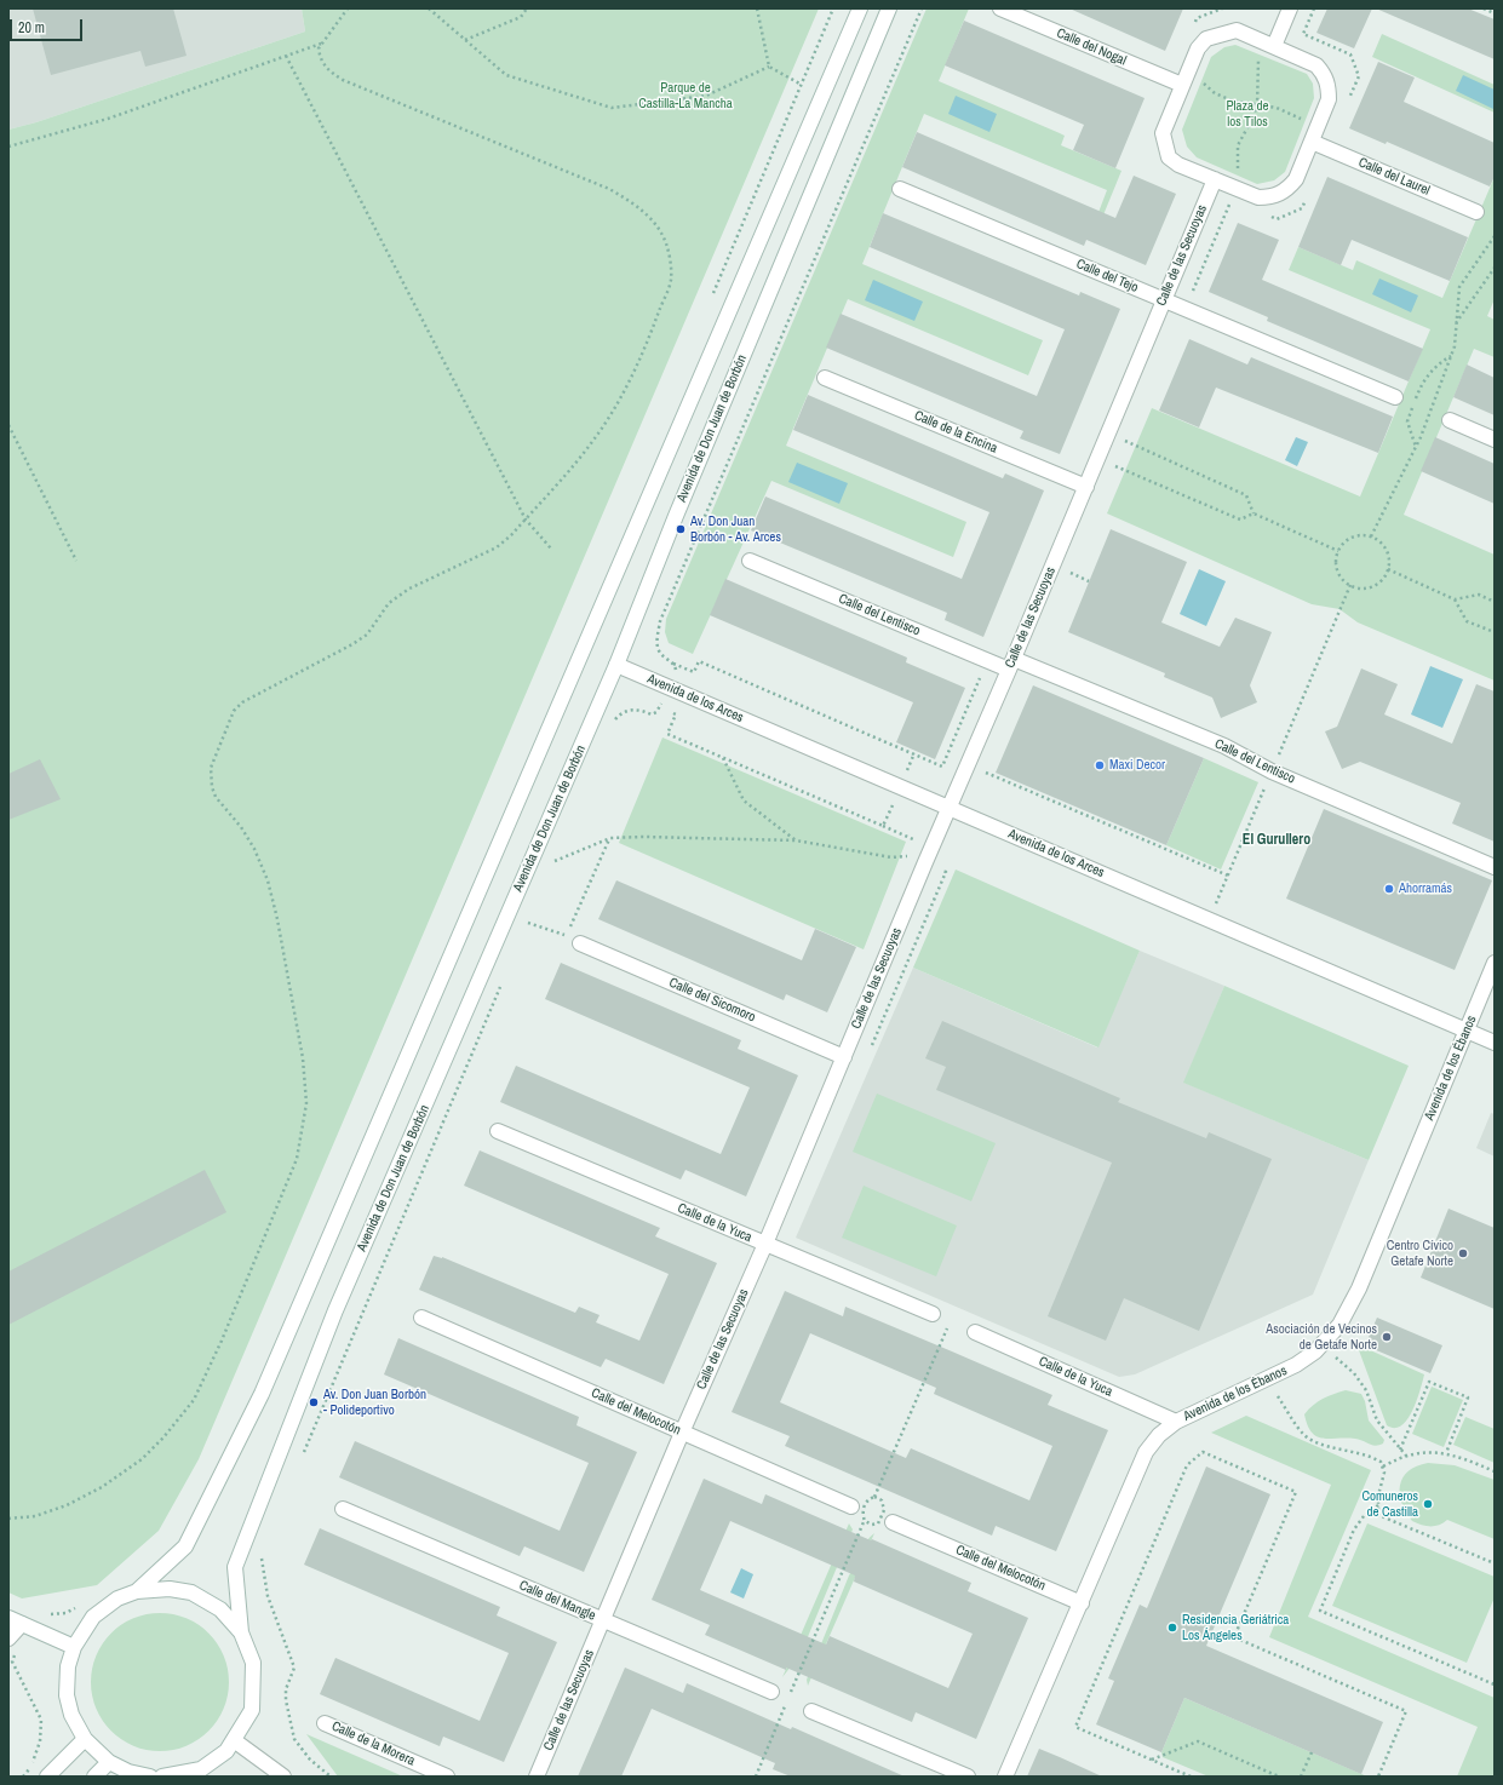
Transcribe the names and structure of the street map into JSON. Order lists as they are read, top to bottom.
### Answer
{
  "streets": {
    "street": [
      "Calle del Nogal",
      "Calle del Laurel",
      "Calle de las Secuoyas",
      "Calle del Tejo",
      "Avenida de Don Juan de Borbón",
      "Calle de la Encina",
      "Calle del Lentisco",
      "Avenida de los Arces",
      "Calle del Sicomoro",
      "Avenida de los Ébanos",
      "Calle de la Yuca",
      "Calle del Melocotón",
      "Calle del Mangle",
      "Calle de la Morera"
    ]
  },
  "crossings": [
    ["Calle de las Secuoyas", "Calle del Tejo"],
    ["Calle de las Secuoyas", "Calle de la Encina"],
    ["Calle de las Secuoyas", "Calle del Lentisco"],
    ["Calle de las Secuoyas", "Avenida de los Arces"],
    ["Calle de las Secuoyas", "Calle del Sicomoro"],
    ["Calle de las Secuoyas", "Calle de la Yuca"],
    ["Calle de las Secuoyas", "Calle del Melocotón"],
    ["Calle de las Secuoyas", "Calle del Mangle"],
    ["Avenida de Don Juan de Borbón", "Avenida de los Arces"],
    ["Avenida de los Arces", "Avenida de los Ébanos"],
    ["Avenida de los Ébanos", "Calle de la Yuca"],
    ["Avenida de los Ébanos", "Calle del Melocotón"]
  ],
  "districts": ["El Gurullero"],
  "parks": ["Parque de Castilla-La Mancha", "Plaza de los Tilos"],
  "places": [
    "Av. Don Juan Borbón - Av. Arces",
    "Maxi Decor",
    "Ahorramás",
    "Centro Cívico Getafe Norte",
    "Asociación de Vecinos de Getafe Norte",
    "Av. Don Juan Borbón - Polideportivo",
    "Comuneros de Castilla",
    "Residencia Geriátrica Los Ángeles"
  ],
  "scale_bar": "20 m"
}
